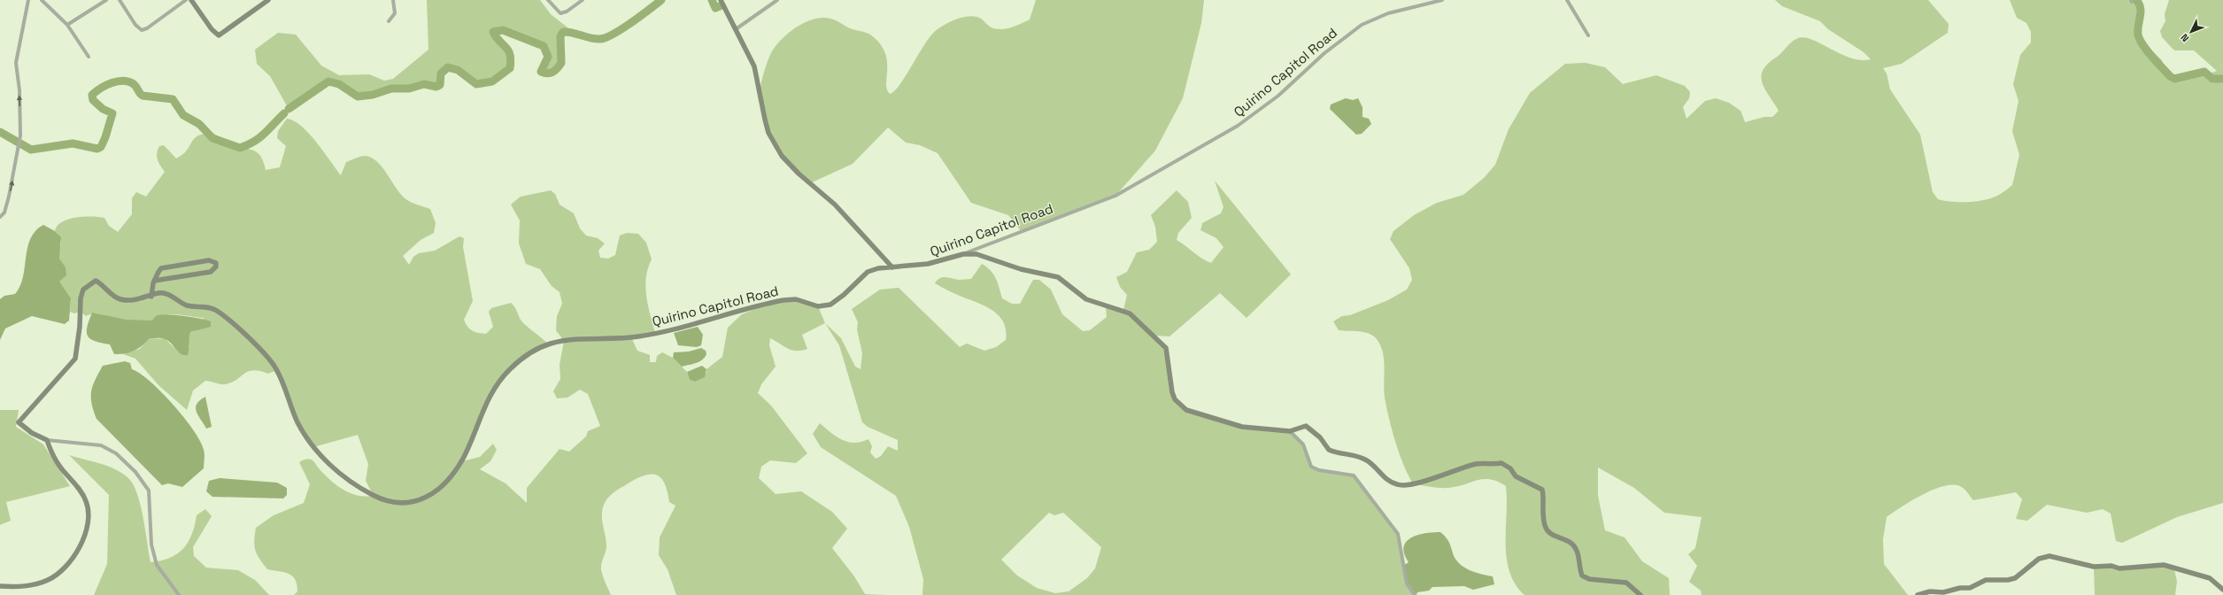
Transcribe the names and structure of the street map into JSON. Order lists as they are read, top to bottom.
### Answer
{
  "streets": {
    "street": ["Quirino Capitol Road"]
  },
  "north": "bottom left"
}
